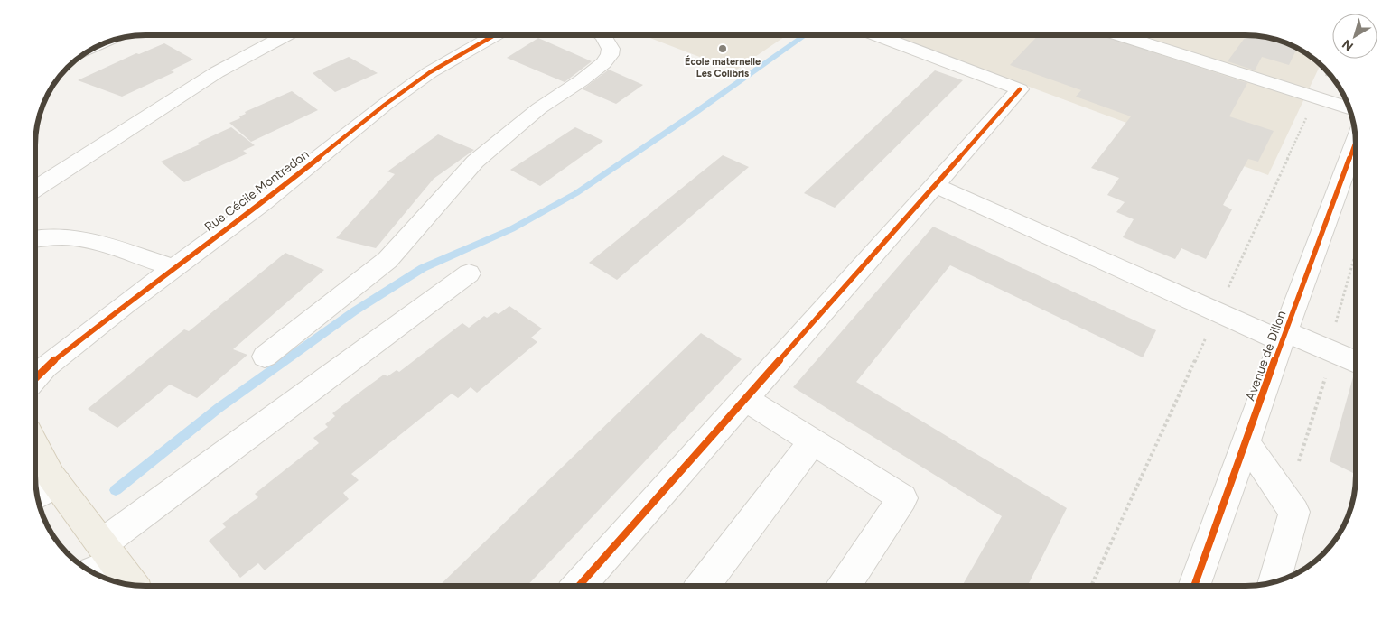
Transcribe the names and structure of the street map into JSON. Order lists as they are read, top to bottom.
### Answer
{
  "streets": {
    "street": ["Rue Cécile Montredon", "Avenue de Dillon"]
  },
  "places": ["École maternelle Les Colibris"],
  "north": "bottom left"
}
